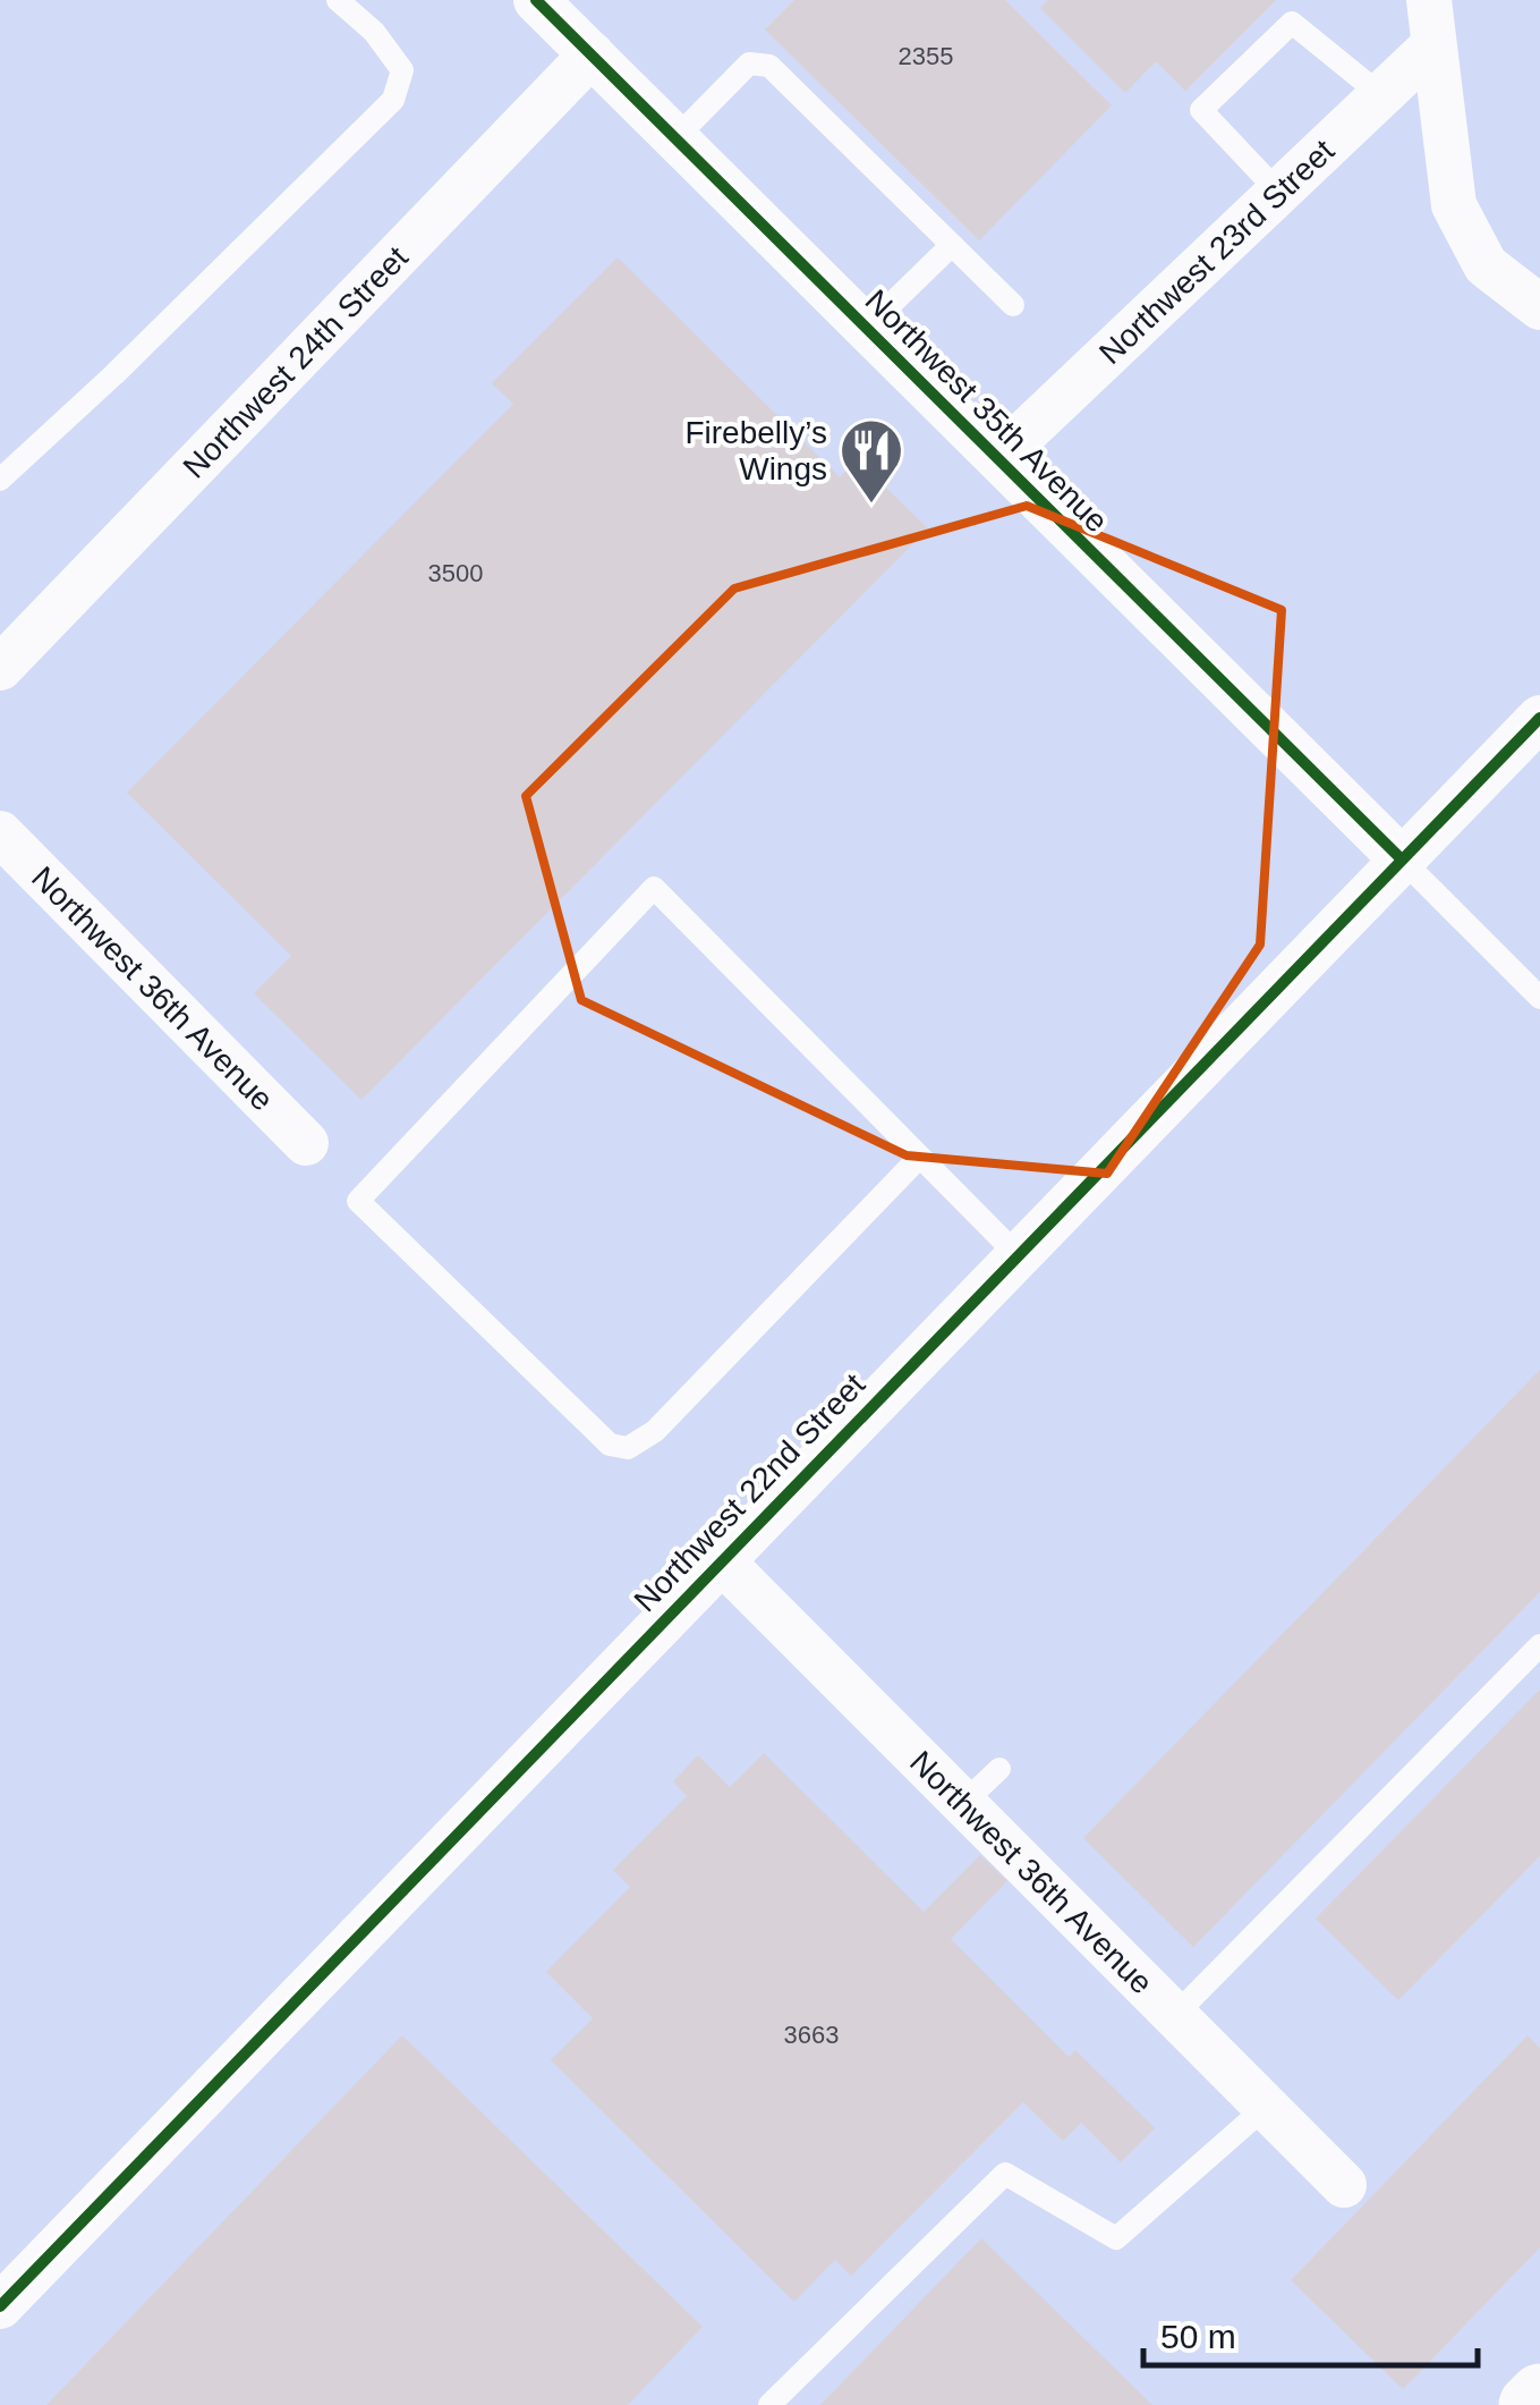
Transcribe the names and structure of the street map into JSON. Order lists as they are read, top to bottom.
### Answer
{
  "streets": {
    "street": [
      "Northwest 23rd Street",
      "Northwest 24th Street",
      "Northwest 35th Avenue",
      "Northwest 36th Avenue",
      "Northwest 22nd Street"
    ]
  },
  "crossings": [
    ["Northwest 23rd Street", "Northwest 35th Avenue"],
    ["Northwest 24th Street", "Northwest 35th Avenue"],
    ["Northwest 35th Avenue", "Northwest 22nd Street"],
    ["Northwest 36th Avenue", "Northwest 22nd Street"]
  ],
  "places": {
    "restaurant": ["Firebelly’s Wings"]
  },
  "house_numbers": ["2355", "3500", "3663"],
  "scale_bar": "50 m"
}
